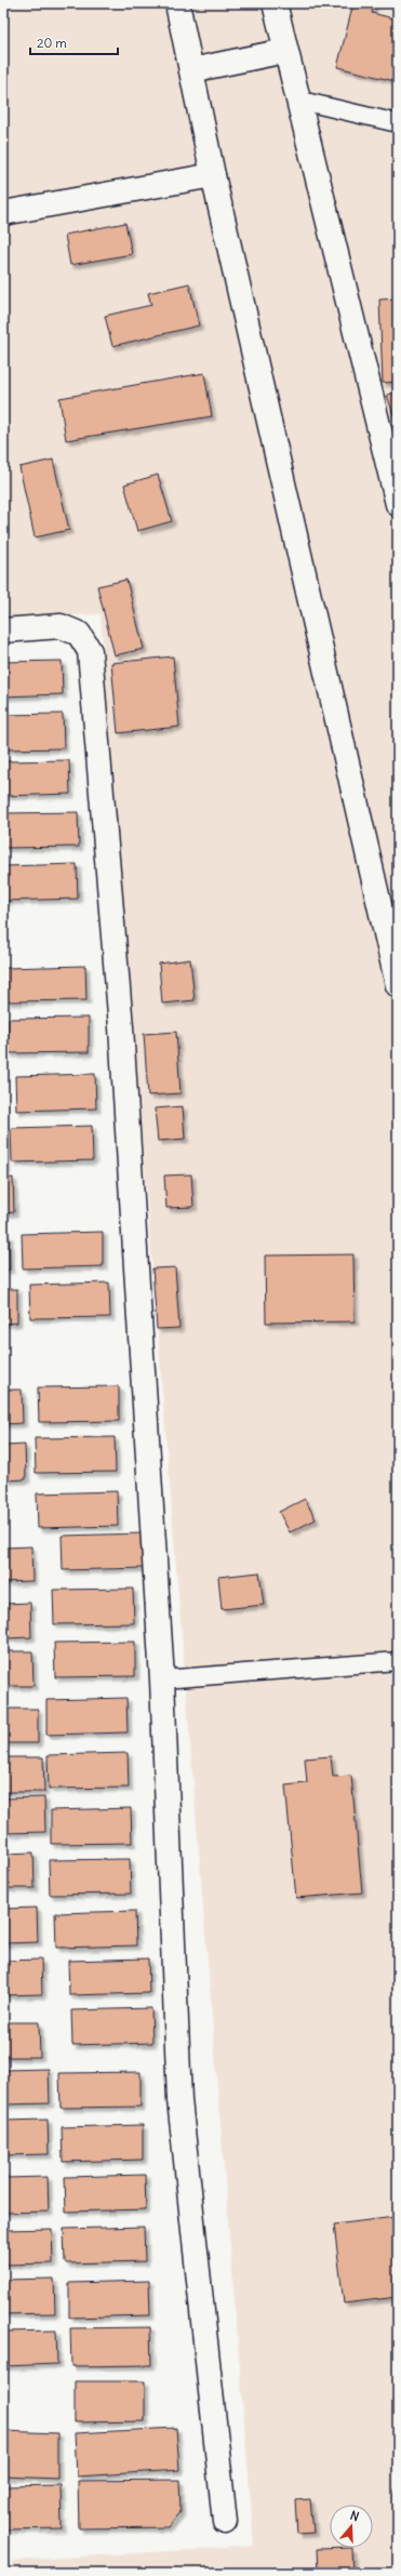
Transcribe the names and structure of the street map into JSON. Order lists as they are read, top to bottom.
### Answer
{
  "scale_bar": "20 m",
  "north": "top"
}
